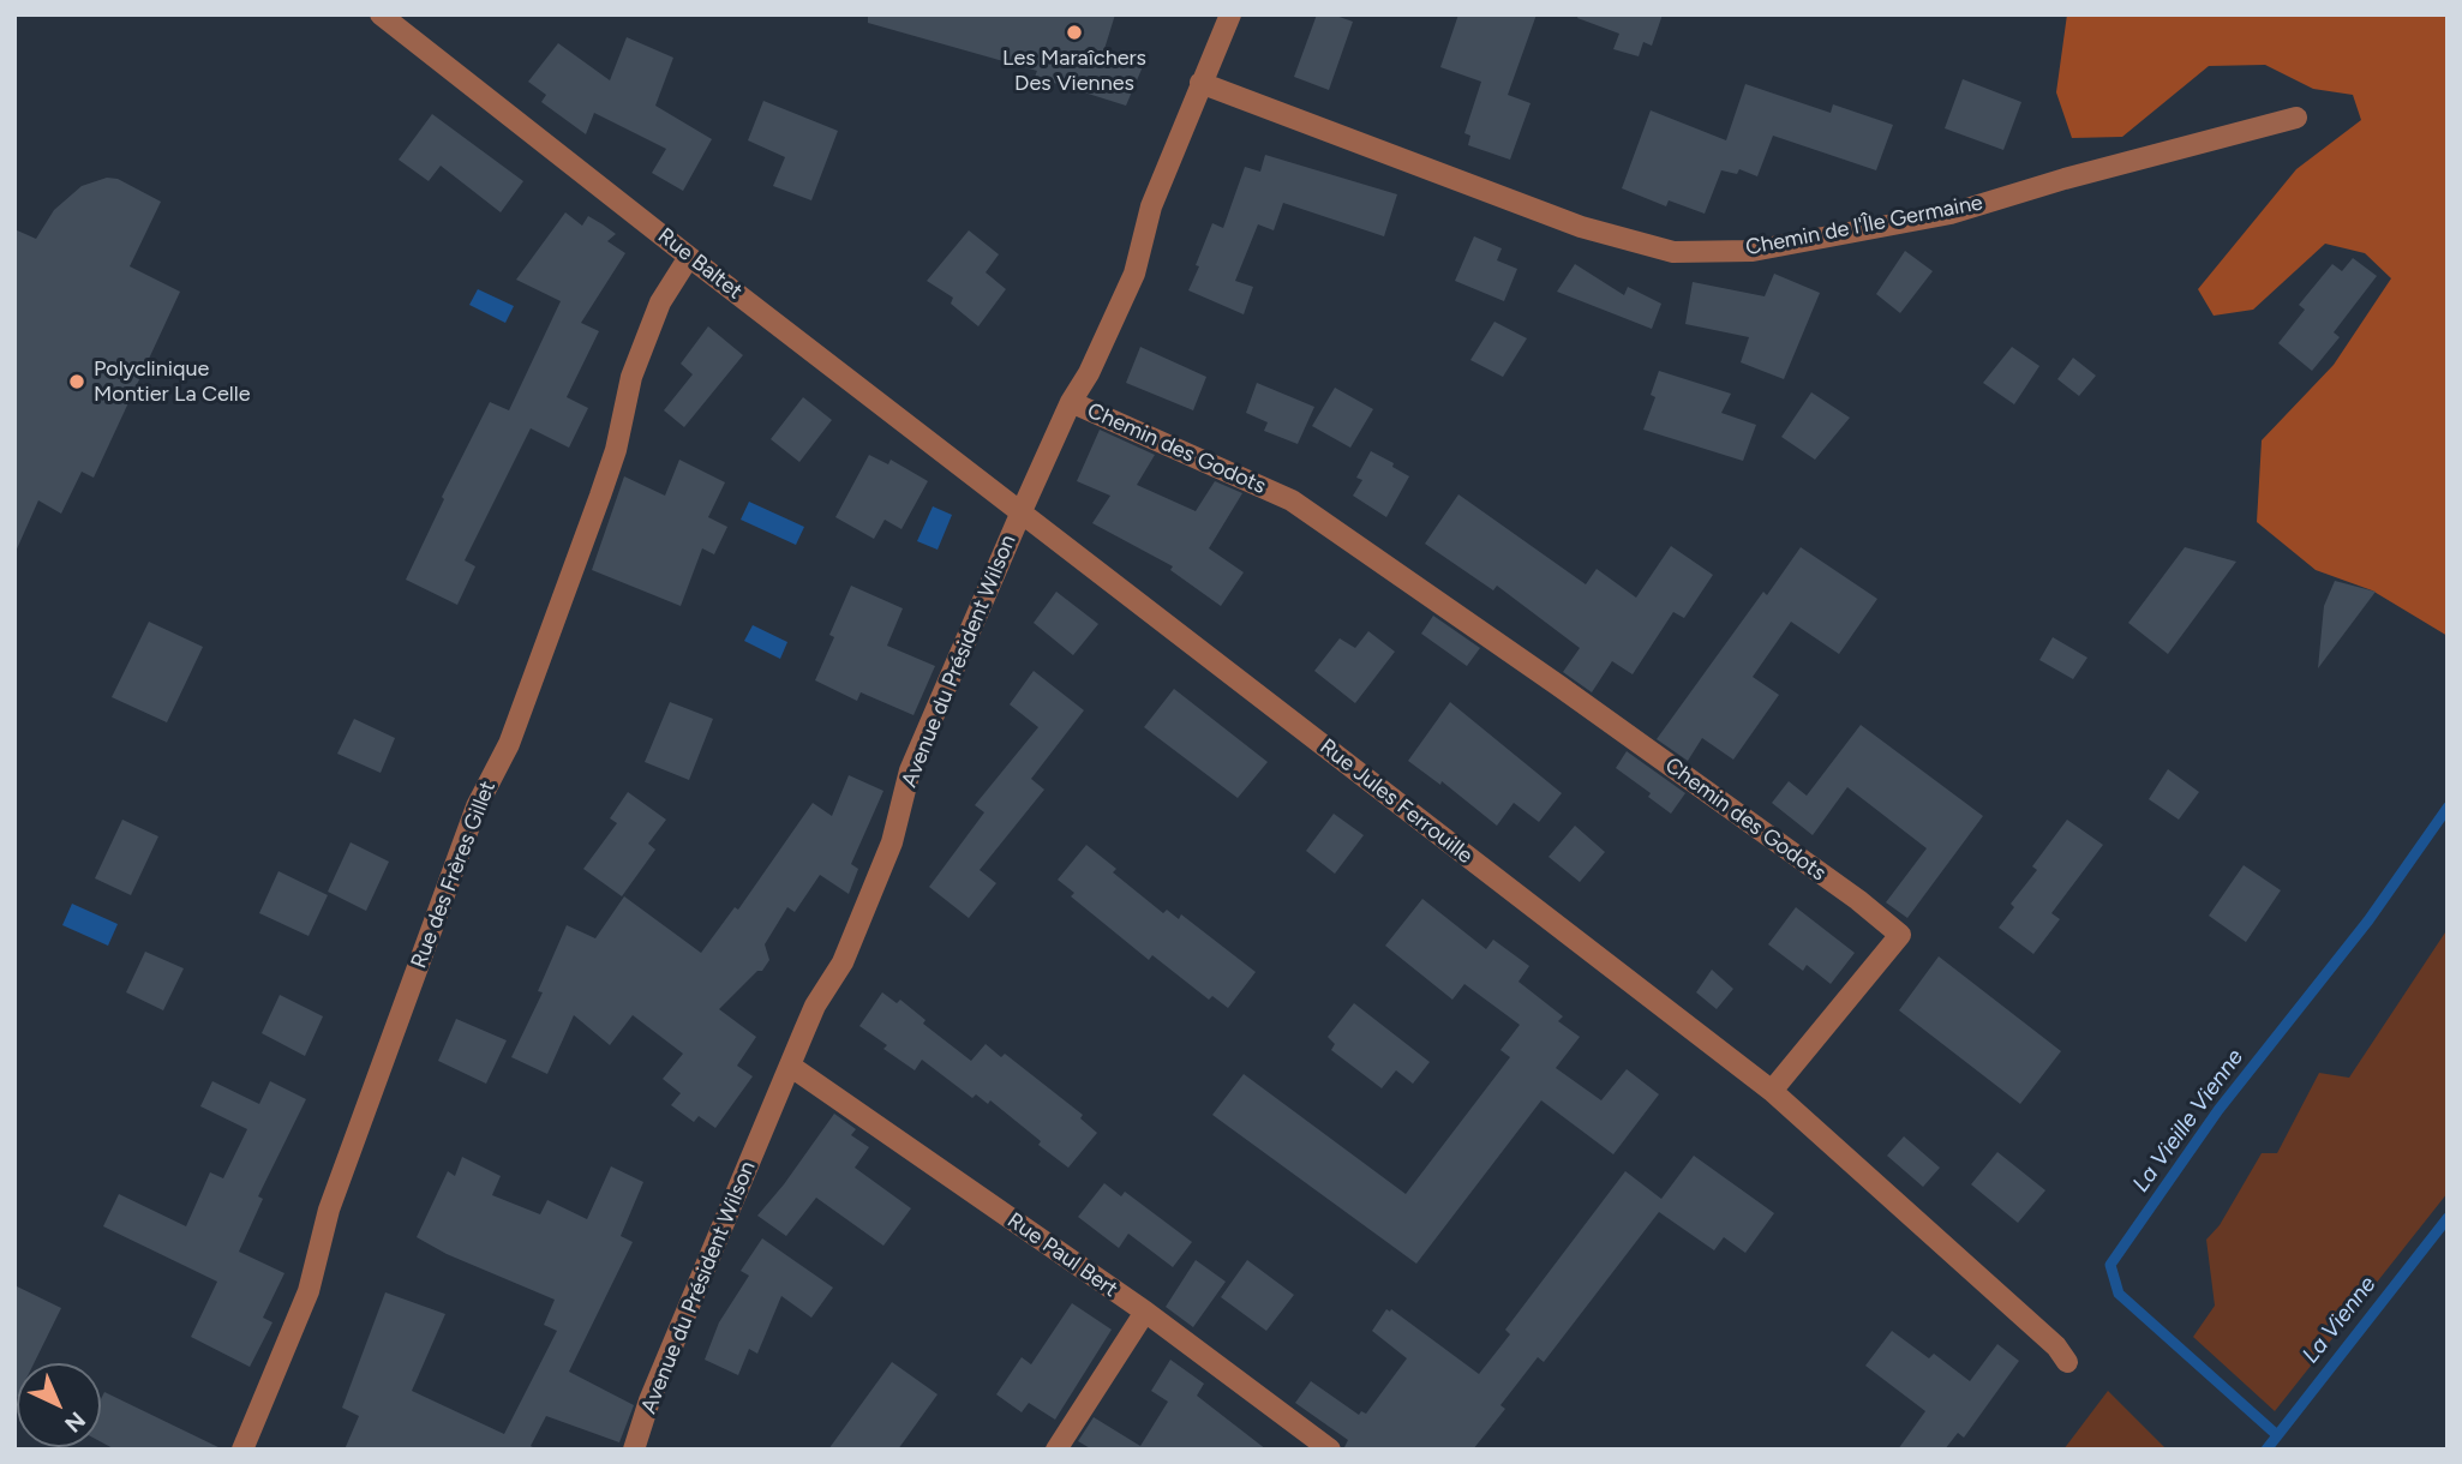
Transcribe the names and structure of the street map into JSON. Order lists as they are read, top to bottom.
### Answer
{
  "streets": {
    "street": [
      "Chemin de l'Île Germaine",
      "Rue Baltet",
      "Chemin des Godots",
      "Avenue du Président Wilson",
      "Rue Jules Ferrouille",
      "Rue des Frères Gillet",
      "Rue Paul Bert"
    ]
  },
  "crossings": [
    ["Chemin de l'Île Germaine", "Avenue du Président Wilson"],
    ["Rue Baltet", "Avenue du Président Wilson"],
    ["Rue Baltet", "Rue Jules Ferrouille"],
    ["Rue Baltet", "Rue des Frères Gillet"],
    ["Chemin des Godots", "Avenue du Président Wilson"],
    ["Chemin des Godots", "Rue Jules Ferrouille"],
    ["Avenue du Président Wilson", "Rue Jules Ferrouille"],
    ["Avenue du Président Wilson", "Rue Paul Bert"]
  ],
  "water": ["La Vieille Vienne", "La Vienne"],
  "places": ["Les Maraîchers Des Viennes", "Polyclinique Montier La Celle"],
  "north": "bottom right"
}
